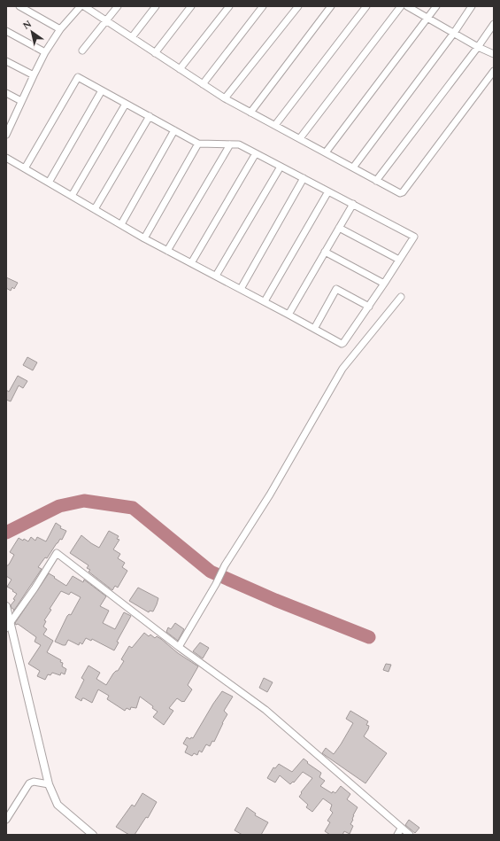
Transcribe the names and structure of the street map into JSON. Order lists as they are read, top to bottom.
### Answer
{
  "north": "top left"
}
